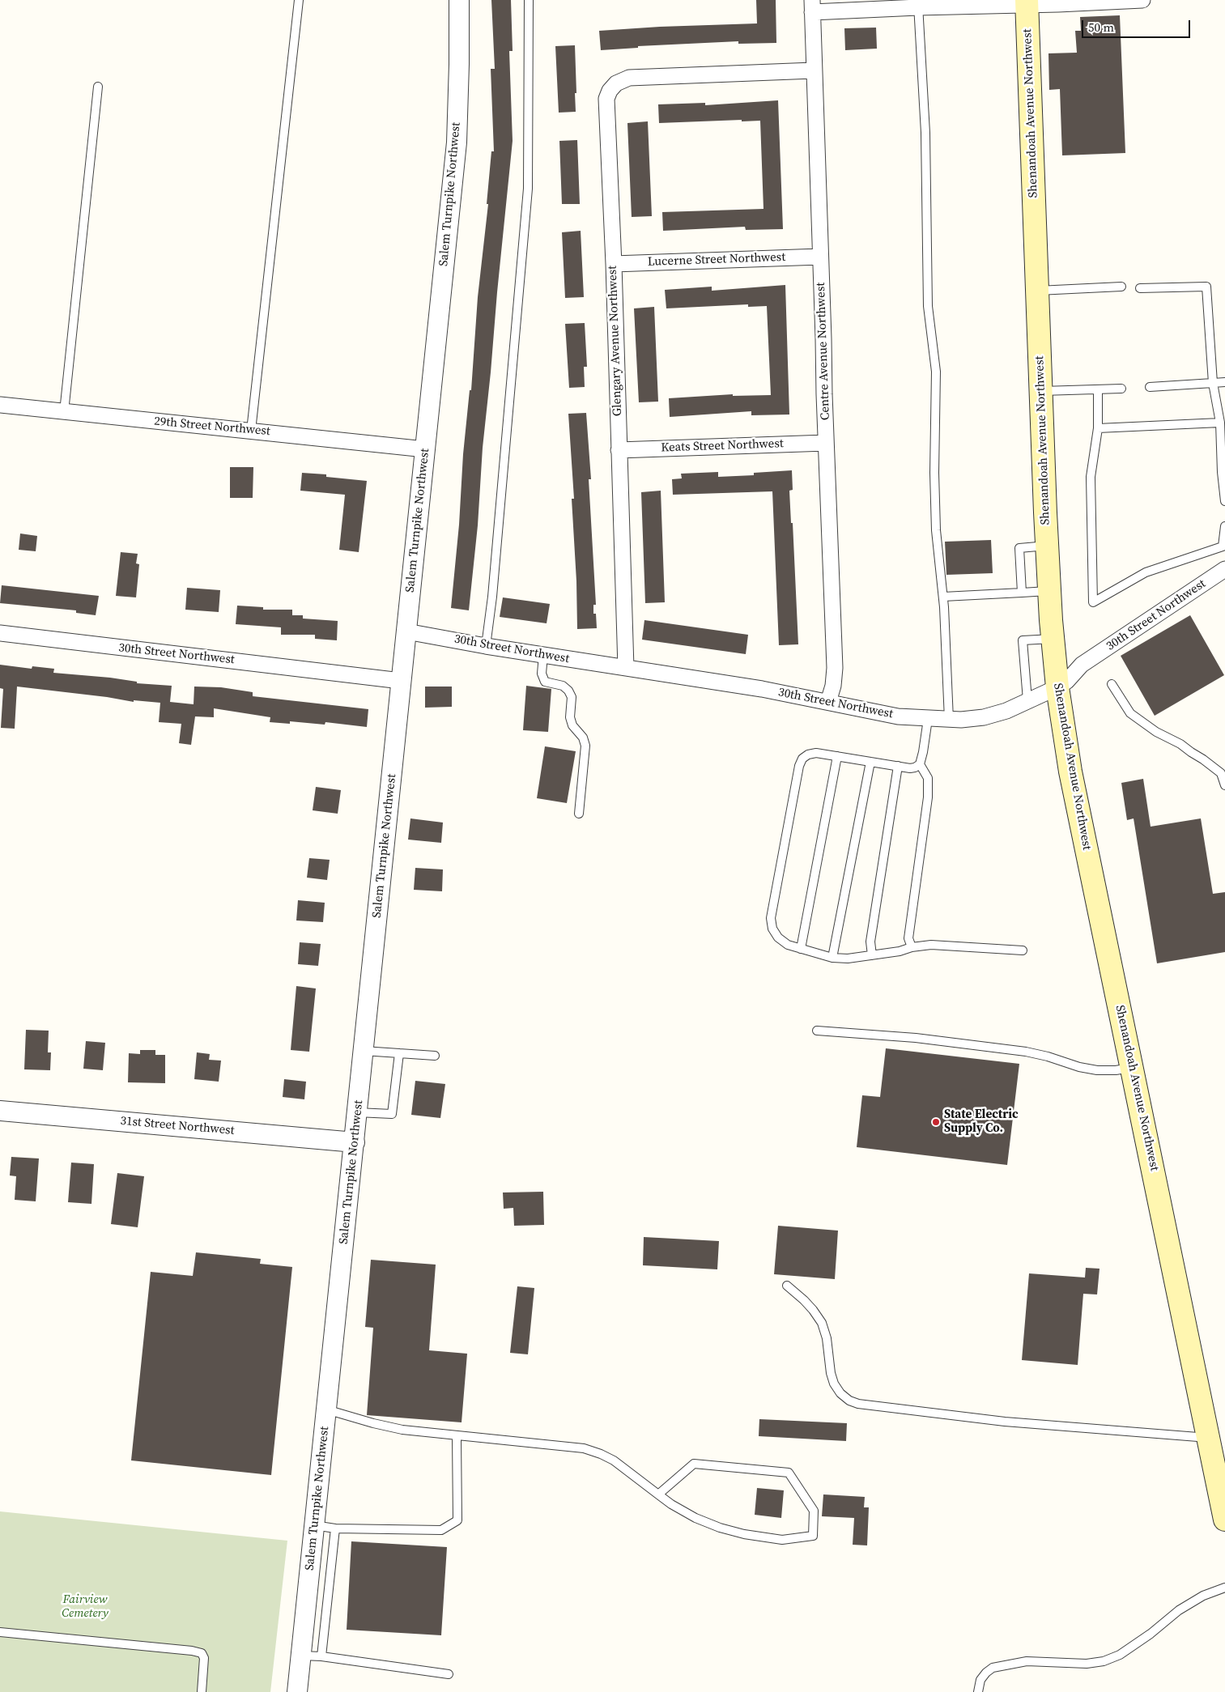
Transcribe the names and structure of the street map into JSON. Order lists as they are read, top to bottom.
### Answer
{
  "streets": {
    "main road": ["Shenandoah Avenue Northwest"],
    "street": [
      "Salem Turnpike Northwest",
      "Lucerne Street Northwest",
      "Glengary Avenue Northwest",
      "Centre Avenue Northwest",
      "29th Street Northwest",
      "Keats Street Northwest",
      "30th Street Northwest",
      "31st Street Northwest"
    ]
  },
  "crossings": [
    ["Shenandoah Avenue Northwest", "30th Street Northwest"],
    ["Salem Turnpike Northwest", "29th Street Northwest"],
    ["Salem Turnpike Northwest", "30th Street Northwest"],
    ["Salem Turnpike Northwest", "31st Street Northwest"],
    ["Lucerne Street Northwest", "Glengary Avenue Northwest"],
    ["Lucerne Street Northwest", "Centre Avenue Northwest"],
    ["Glengary Avenue Northwest", "Centre Avenue Northwest"],
    ["Glengary Avenue Northwest", "Keats Street Northwest"],
    ["Glengary Avenue Northwest", "30th Street Northwest"],
    ["Centre Avenue Northwest", "Keats Street Northwest"],
    ["Centre Avenue Northwest", "30th Street Northwest"]
  ],
  "parks": ["Fairview Cemetery"],
  "places": ["State Electric Supply Co."],
  "scale_bar": "50 m"
}
